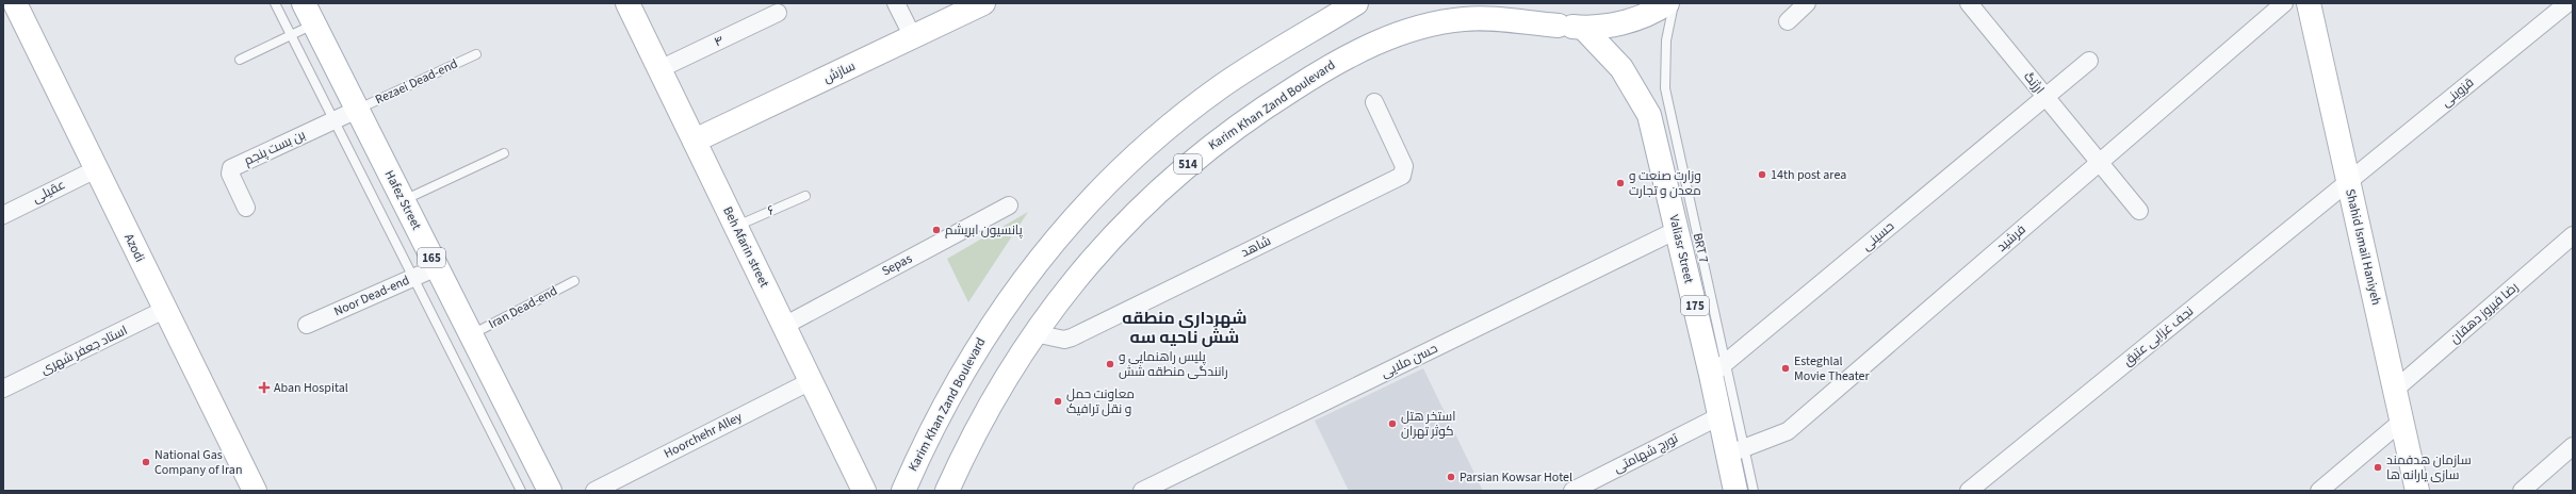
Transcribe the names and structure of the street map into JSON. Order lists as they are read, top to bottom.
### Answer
{
  "streets": {
    "main road": [
      "سازش",
      "Karim Khan Zand Boulevard",
      "514",
      "Hafez Street",
      "Beh Afarin street",
      "Shahid Ismail Haniyeh",
      "Azodi",
      "Valiasr Street",
      "165",
      "175"
    ],
    "street": [
      "۴",
      "ارژنگ",
      "قزوینی",
      "بن بست پنجم",
      "عقیلی",
      "حسینی",
      "فرشید",
      "شاهد",
      "Sepas",
      "Noor Dead-end",
      "رضا فیروز دهقان",
      "نجف غزایی عتیق",
      "استاد جعفر شهری",
      "حسن ملایی",
      "Hoorchehr Alley",
      "تورج شهامتی"
    ],
    "lane": [
      "Rezaei Dead-end",
      "۶",
      "BRT 7",
      "Iran Dead-end"
    ]
  },
  "crossings": [
    ["۴", "Beh Afarin street"],
    ["سازش", "Beh Afarin street"],
    ["Rezaei Dead-end", "بن بست پنجم"],
    ["Rezaei Dead-end", "Hafez Street"],
    ["ارژنگ", "حسینی"],
    ["ارژنگ", "فرشید"],
    ["قزوینی", "Shahid Ismail Haniyeh"],
    ["قزوینی", "نجف غزایی عتیق"],
    ["Karim Khan Zand Boulevard", "شاهد"],
    ["بن بست پنجم", "Hafez Street"],
    ["عقیلی", "Azodi"],
    ["Hafez Street", "Noor Dead-end"],
    ["Hafez Street", "Iran Dead-end"],
    ["۶", "Beh Afarin street"],
    ["حسینی", "BRT 7"],
    ["حسینی", "Valiasr Street"],
    ["فرشید", "BRT 7"],
    ["فرشید", "Valiasr Street"],
    ["Beh Afarin street", "Sepas"],
    ["Beh Afarin street", "Hoorchehr Alley"],
    ["Shahid Ismail Haniyeh", "رضا فیروز دهقان"],
    ["Shahid Ismail Haniyeh", "نجف غزایی عتیق"],
    ["Azodi", "استاد جعفر شهری"],
    ["BRT 7", "Valiasr Street"],
    ["Valiasr Street", "حسن ملایی"],
    ["Valiasr Street", "تورج شهامتی"]
  ],
  "districts": ["شهرداری منطقه شش ناحیه سه"],
  "places": {
    "other": [
      "14th post area",
      "وزارت صنعت و معدن و تجارت",
      "پانسیون ابریشم",
      "پلیس راهنمایی و رانندگی منطقه شش",
      "Esteghlal Movie Theater",
      "معاونت حمل و نقل ترافیک",
      "استخر هتل کوثر تهران",
      "National Gas Company of Iran",
      "سازمان هدفمند سازی یارانه ها",
      "Parsian Kowsar Hotel"
    ],
    "health": ["Aban Hospital"]
  }
}
